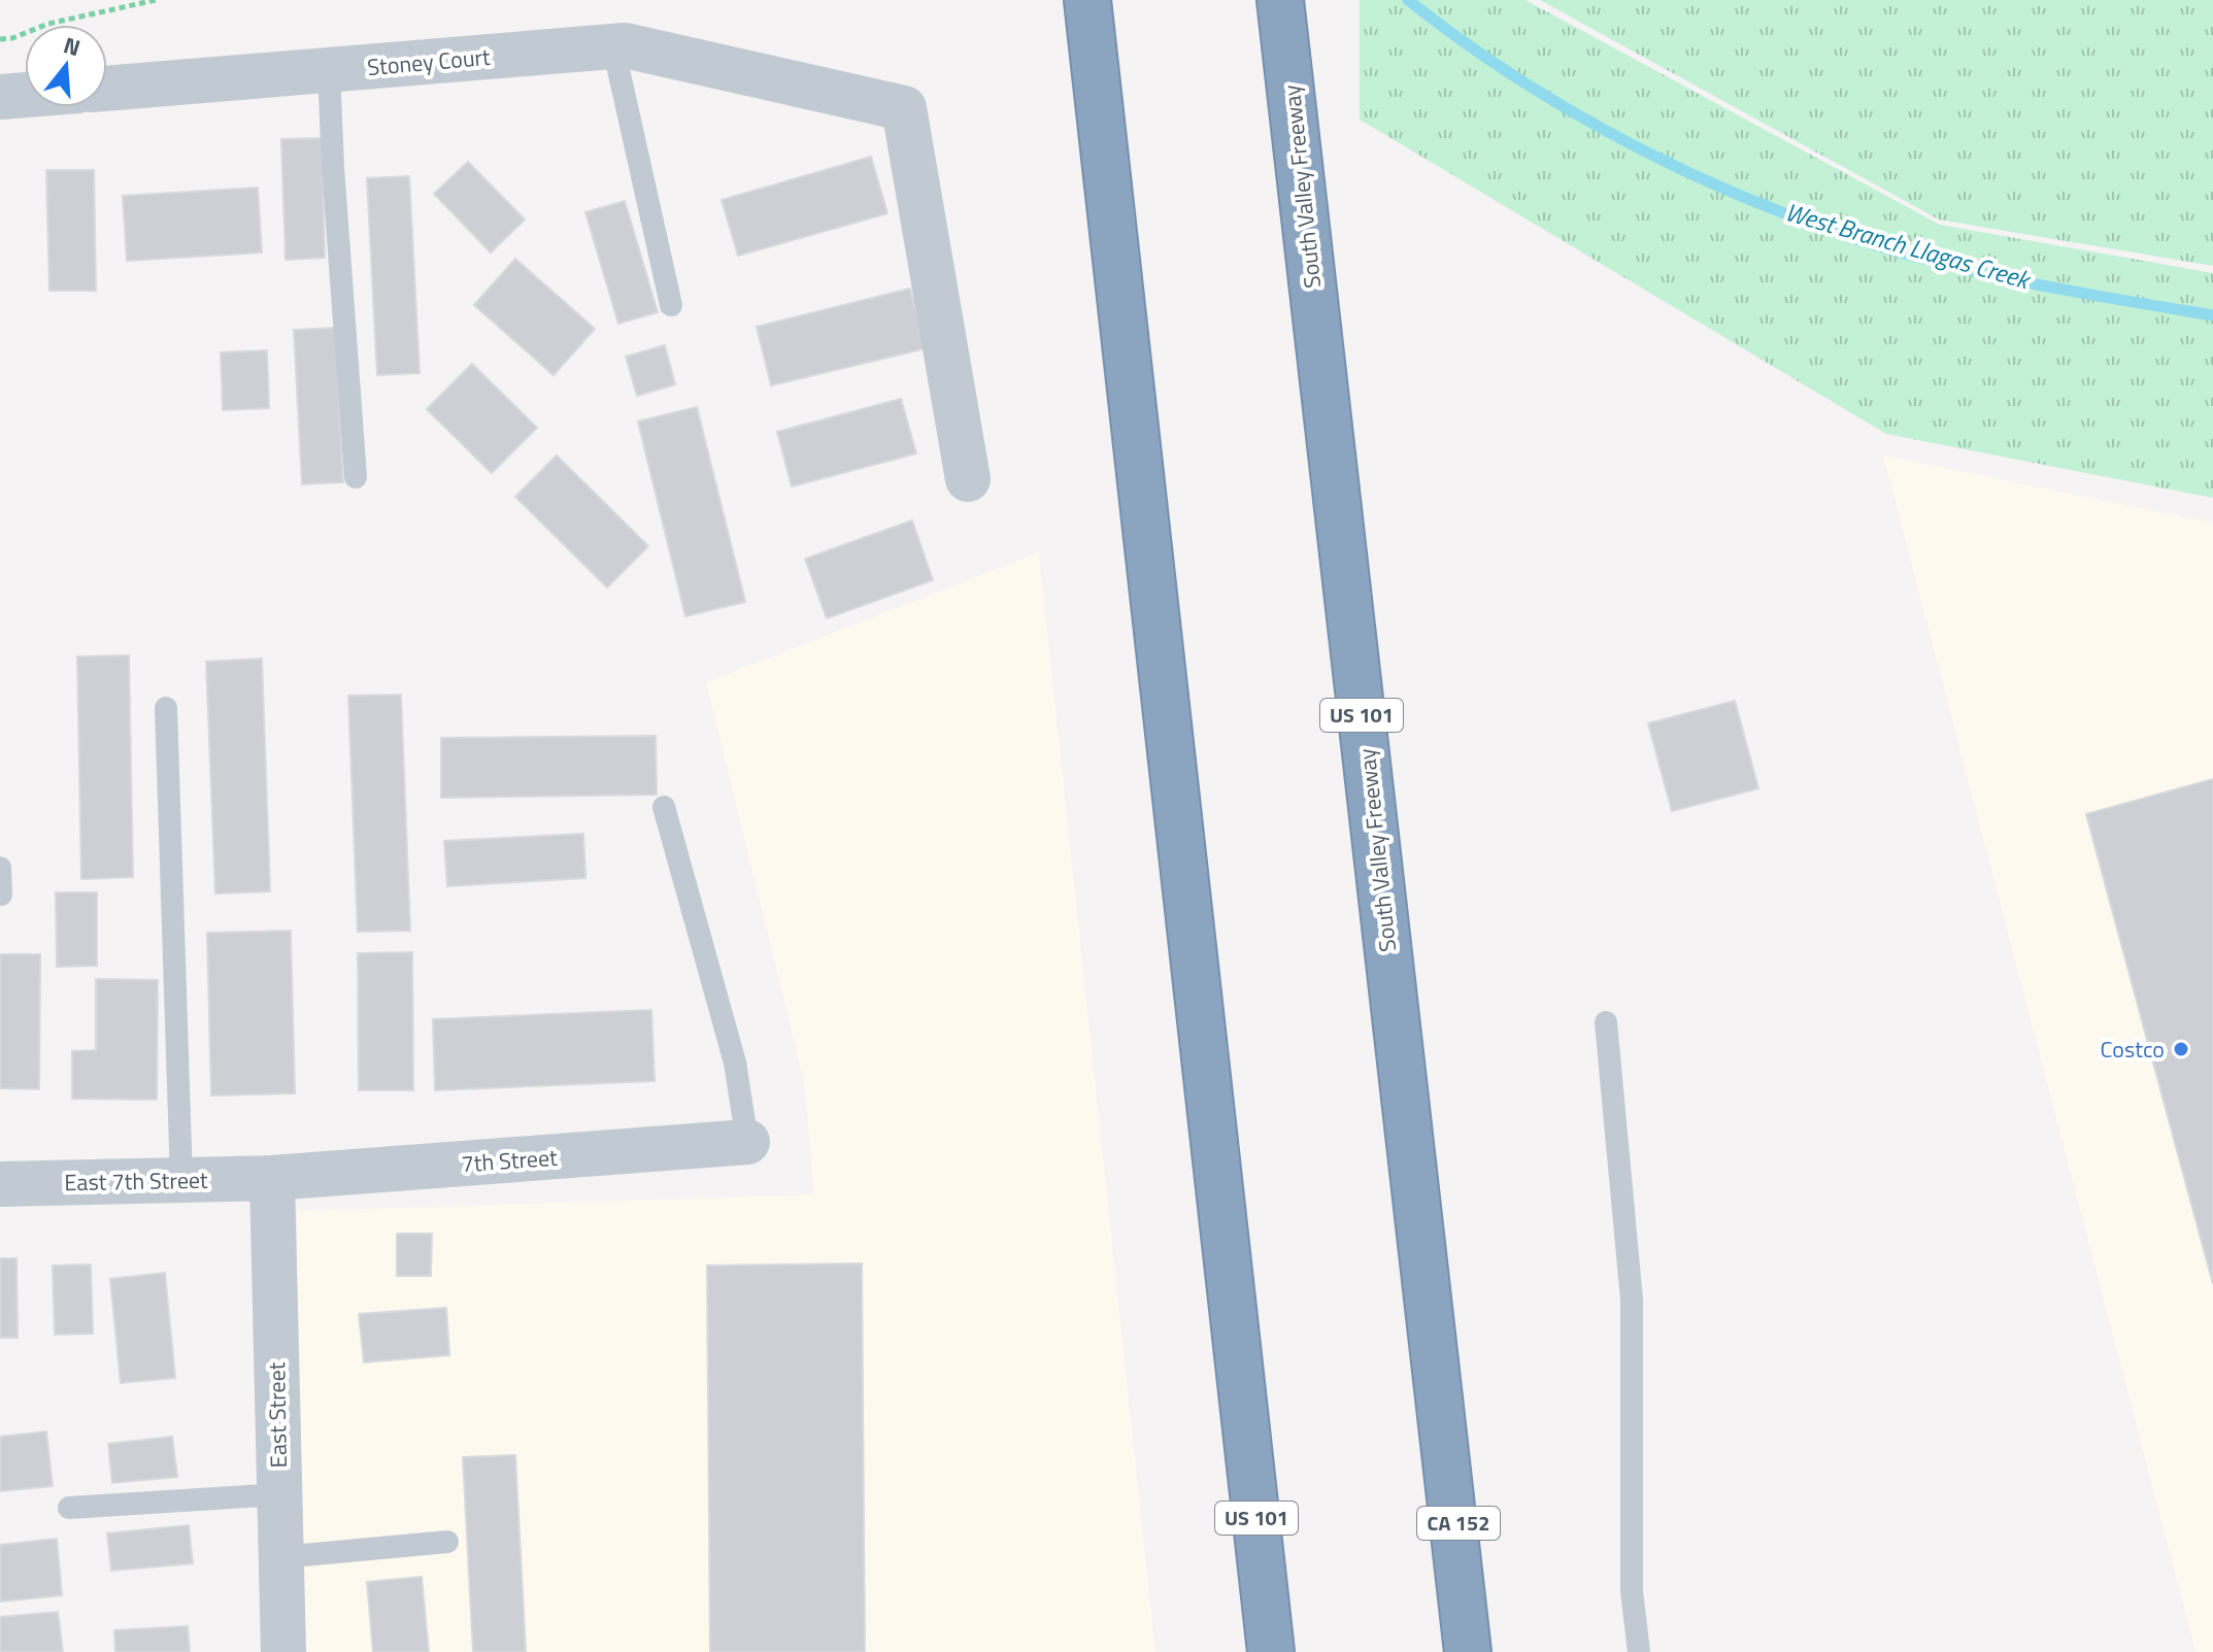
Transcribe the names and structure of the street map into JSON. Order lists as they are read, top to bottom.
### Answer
{
  "streets": {
    "highway": ["South Valley Freeway", "US 101", "CA 152"],
    "street": [
      "Stoney Court",
      "7th Street",
      "East 7th Street",
      "East Street"
    ]
  },
  "crossings": [
    ["South Valley Freeway", "CA 152"],
    ["7th Street", "East 7th Street"],
    ["7th Street", "East Street"],
    ["East 7th Street", "East Street"]
  ],
  "water": ["West Branch Llagas Creek"],
  "places": ["Costco"],
  "north": "top"
}
